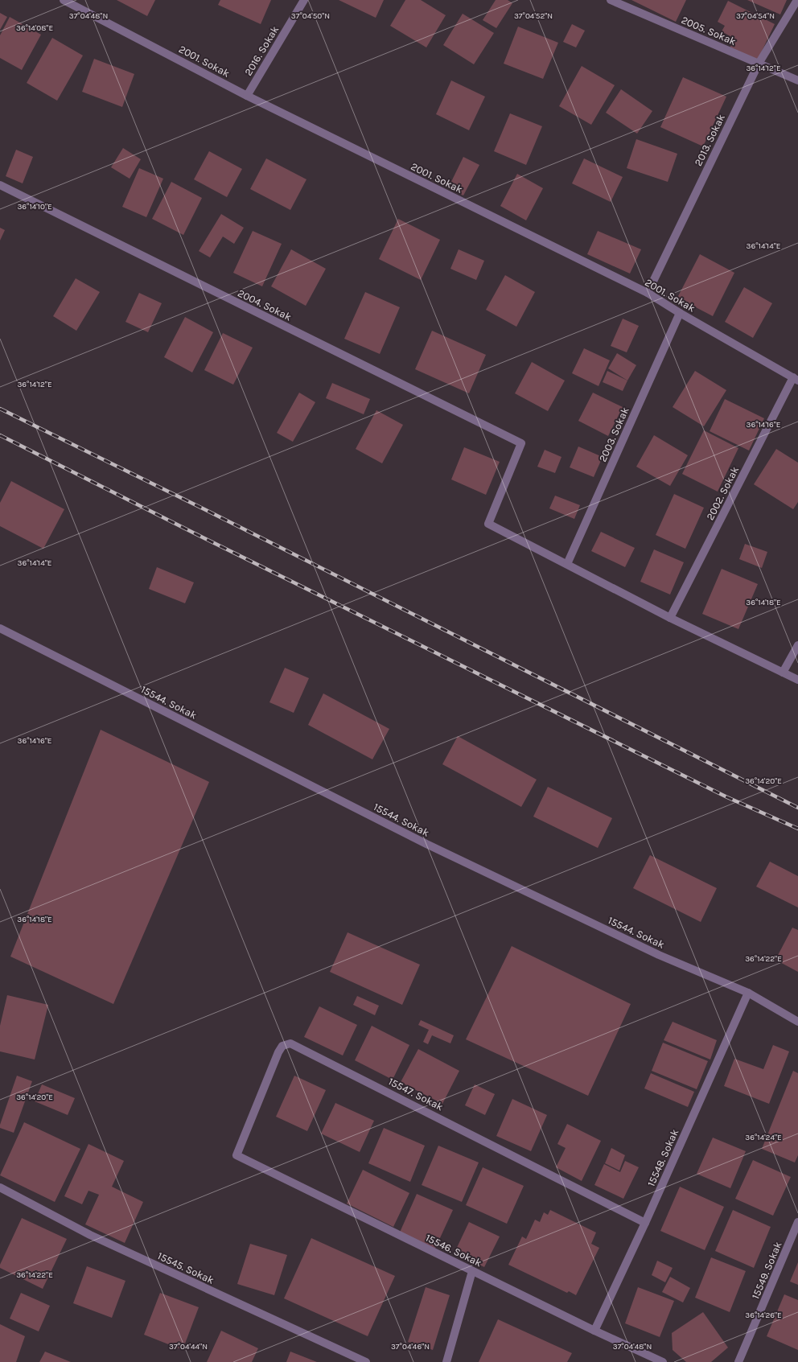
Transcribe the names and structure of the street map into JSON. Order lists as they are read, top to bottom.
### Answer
{
  "streets": {
    "street": [
      "2005. Sokak",
      "2016. Sokak",
      "2001. Sokak",
      "2013. Sokak",
      "2004. Sokak",
      "2003. Sokak",
      "2002. Sokak",
      "15544. Sokak",
      "15547. Sokak",
      "15548. Sokak",
      "15546. Sokak",
      "15545. Sokak",
      "15549. Sokak"
    ]
  },
  "crossings": [
    ["2005. Sokak", "2013. Sokak"],
    ["2016. Sokak", "2001. Sokak"],
    ["2001. Sokak", "2013. Sokak"],
    ["2001. Sokak", "2003. Sokak"],
    ["2001. Sokak", "2002. Sokak"],
    ["2004. Sokak", "2003. Sokak"],
    ["15544. Sokak", "15548. Sokak"],
    ["15547. Sokak", "15548. Sokak"],
    ["15547. Sokak", "15546. Sokak"],
    ["15548. Sokak", "15546. Sokak"]
  ],
  "coordinates": [
    "37°04'54\"N",
    "37°04'48\"N",
    "37°04'50\"N",
    "37°04'52\"N",
    "36°14'08\"E",
    "36°14'12\"E",
    "36°14'10\"E",
    "36°14'14\"E",
    "36°14'16\"E",
    "36°14'18\"E",
    "36°14'20\"E",
    "36°14'22\"E",
    "36°14'24\"E",
    "36°14'26\"E",
    "37°04'44\"N",
    "37°04'46\"N"
  ]
}
